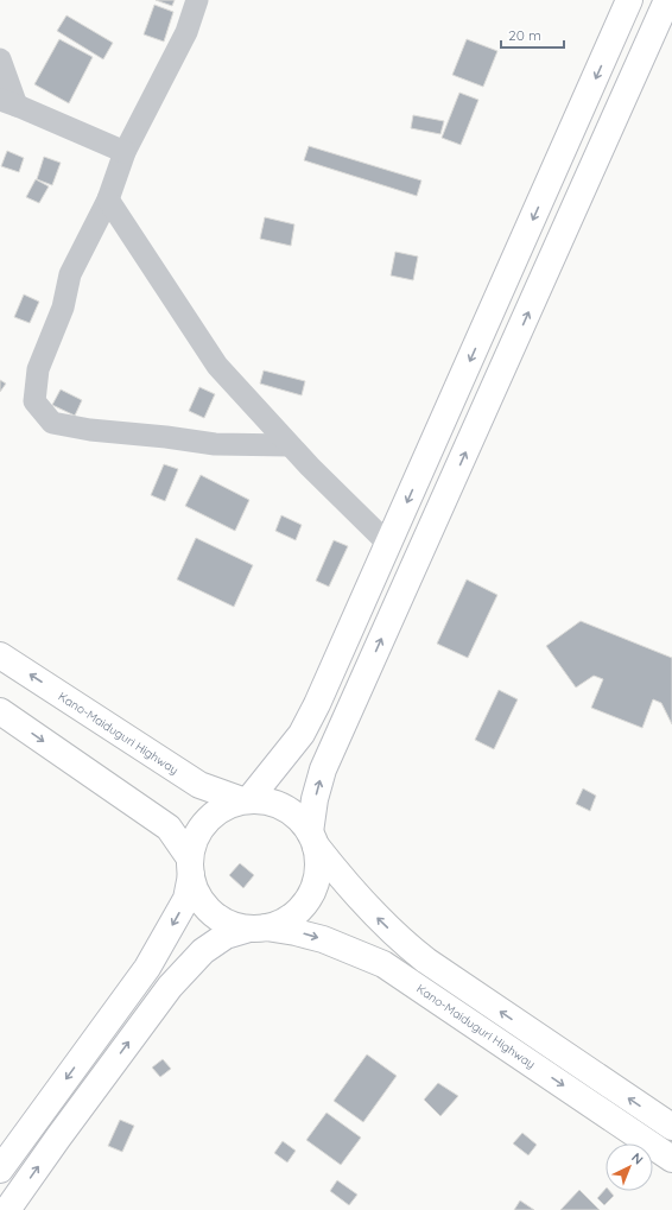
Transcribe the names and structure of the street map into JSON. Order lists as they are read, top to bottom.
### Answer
{
  "streets": {
    "main road": ["Kano-Maiduguri Highway"]
  },
  "scale_bar": "20 m",
  "north": "top right"
}
